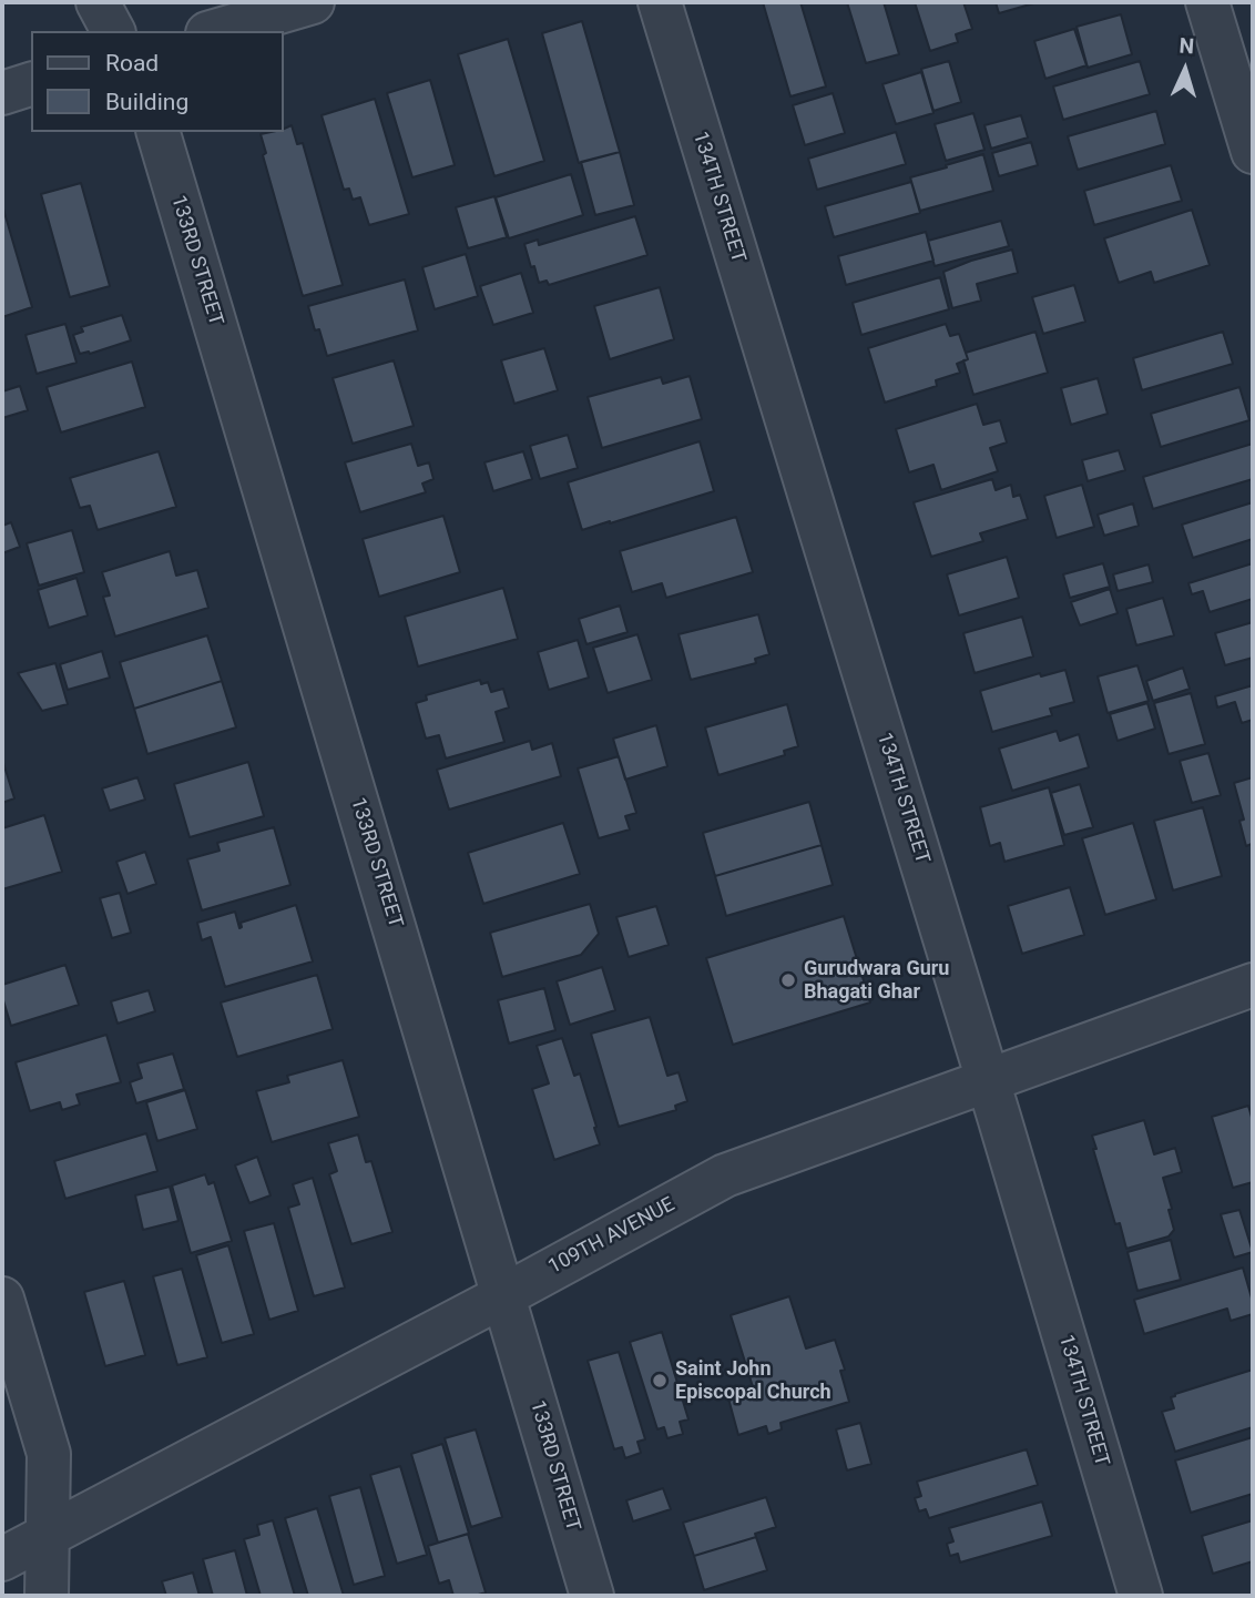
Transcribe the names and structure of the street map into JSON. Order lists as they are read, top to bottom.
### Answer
{
  "streets": {
    "street": ["134TH STREET", "133RD STREET", "109TH AVENUE"]
  },
  "crossings": [
    ["134TH STREET", "109TH AVENUE"],
    ["133RD STREET", "109TH AVENUE"]
  ],
  "places": ["Gurudwara Guru Bhagati Ghar", "Saint John Episcopal Church"],
  "legend": ["Road", "Building"],
  "north": "top"
}
